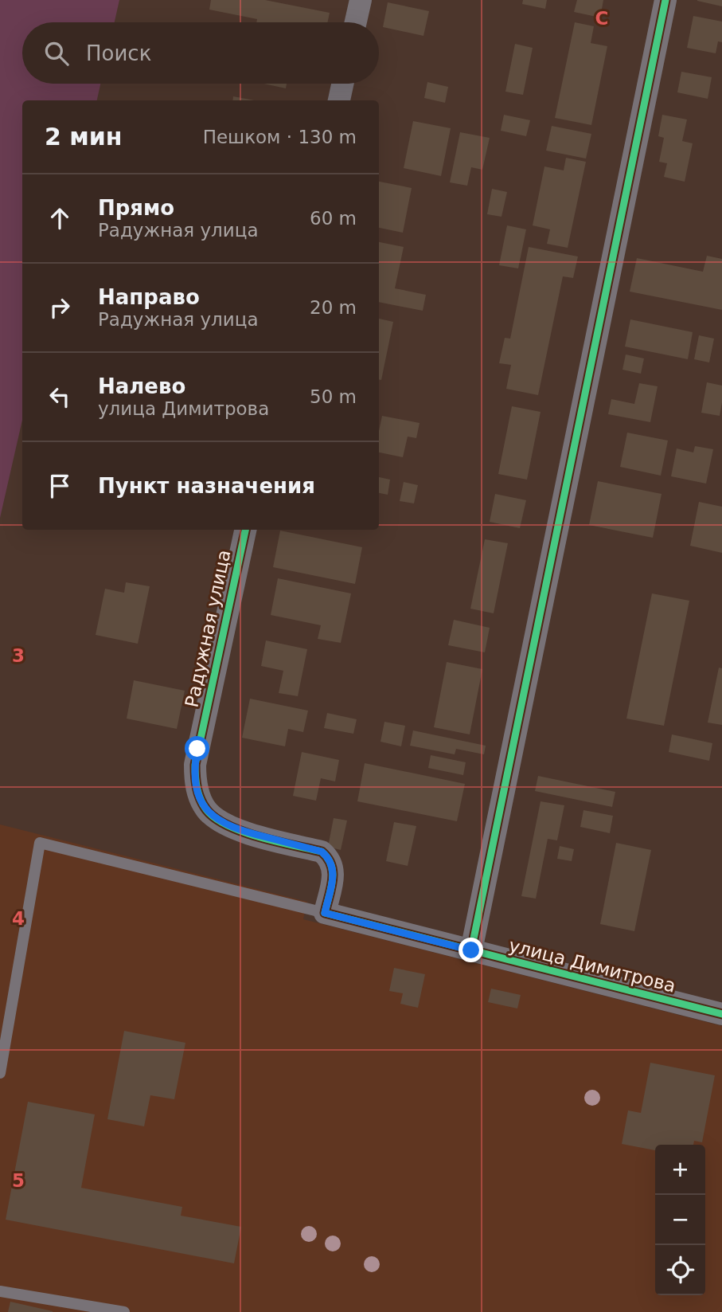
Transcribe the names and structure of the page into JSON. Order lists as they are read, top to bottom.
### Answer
{
  "streets": {
    "street": ["Радужная улица", "улица Димитрова"]
  },
  "crossings": [
    ["Радужная улица", "улица Димитрова"]
  ],
  "page": {
    "search": "Поиск",
    "heading": ["2 мин", "Пешком · 130 m"],
    "list": [
      ["Прямо", "Радужная улица", "60 m"],
      ["Направо", "Радужная улица", "20 m"],
      ["Налево", "улица Димитрова", "50 m"],
      "Пункт назначения"
    ],
    "map_buttons": ["+", "−"]
  },
  "grid": {
    "columns": ["C"],
    "rows": ["3", "4", "5"]
  }
}
